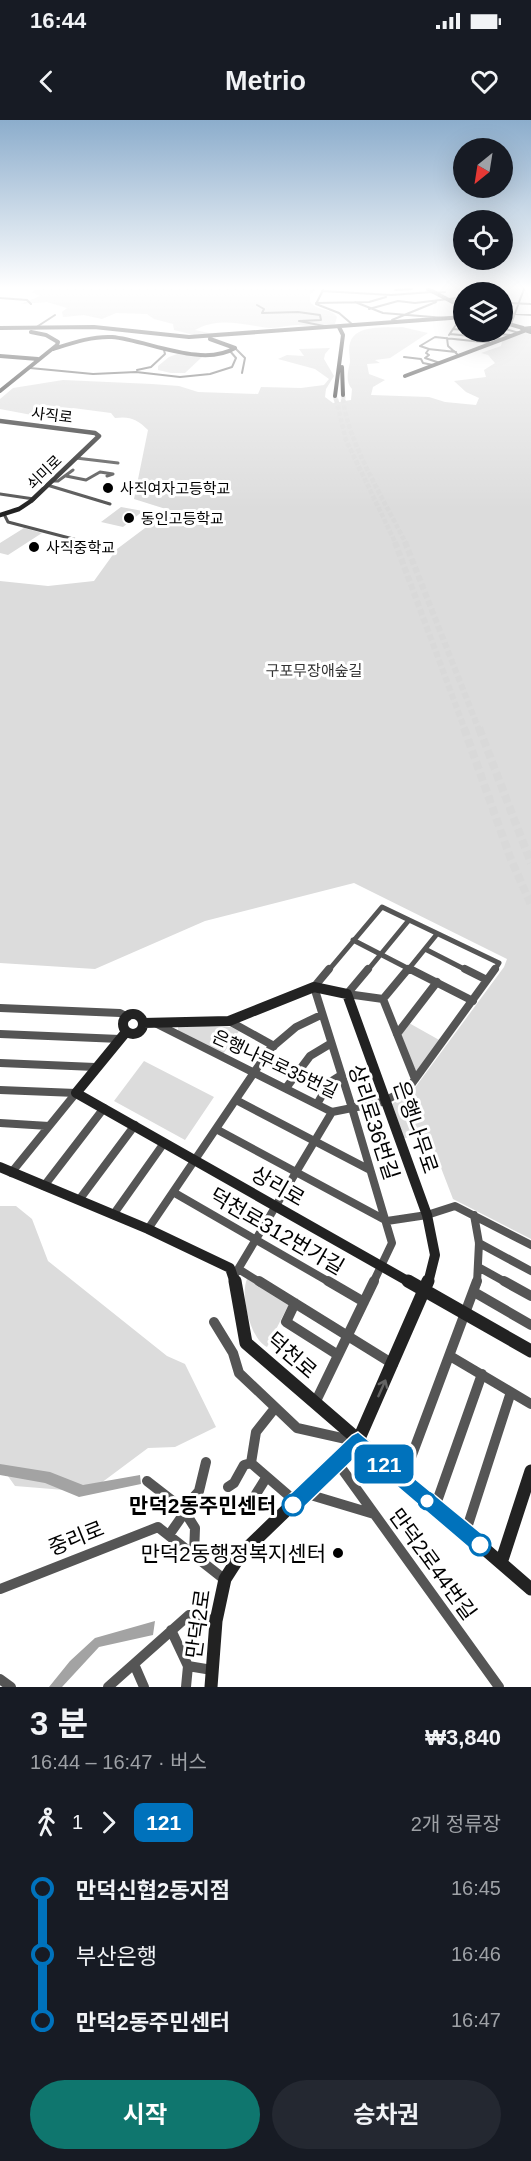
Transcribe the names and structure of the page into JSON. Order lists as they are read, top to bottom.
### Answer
{
  "streets": {
    "main road": [
      "사직로",
      "쇠미로",
      "은행나무로",
      "상리로",
      "덕천로",
      "만덕2로"
    ],
    "street": [
      "은행나무로35번길",
      "상리로36번길",
      "덕천로312번가길",
      "중리로",
      "만덕2로44번길"
    ]
  },
  "crossings": [
    ["사직로", "쇠미로"],
    ["은행나무로35번길", "상리로36번길"],
    ["은행나무로35번길", "은행나무로"],
    ["상리로36번길", "상리로"],
    ["상리로36번길", "덕천로312번가길"],
    ["상리로36번길", "덕천로"],
    ["은행나무로", "상리로"],
    ["은행나무로", "덕천로"],
    ["은행나무로", "만덕2로"],
    ["덕천로", "만덕2로"],
    ["만덕2로44번길", "만덕2로"]
  ],
  "parks": ["구포무장애숲길"],
  "places": [
    "사직여자고등학교",
    "동인고등학교",
    "사직중학교",
    "만덕2동주민센터",
    "만덕2동행정복지센터"
  ],
  "lines": ["bus line 121"],
  "north": "bottom left",
  "page": {
    "status": "16:44",
    "header": "Metrio",
    "on_map": "121",
    "heading": ["3 분", "16:44 – 16:47 · 버스", "₩3,840"],
    "legs": ["1", "121", "2개 정류장"],
    "list": [
      {
        "name": "만덕신협2동지점",
        "value": "16:45"
      },
      {
        "name": "부산은행",
        "value": "16:46"
      },
      {
        "name": "만덕2동주민센터",
        "value": "16:47"
      }
    ],
    "buttons": ["시작", "승차권"]
  }
}
